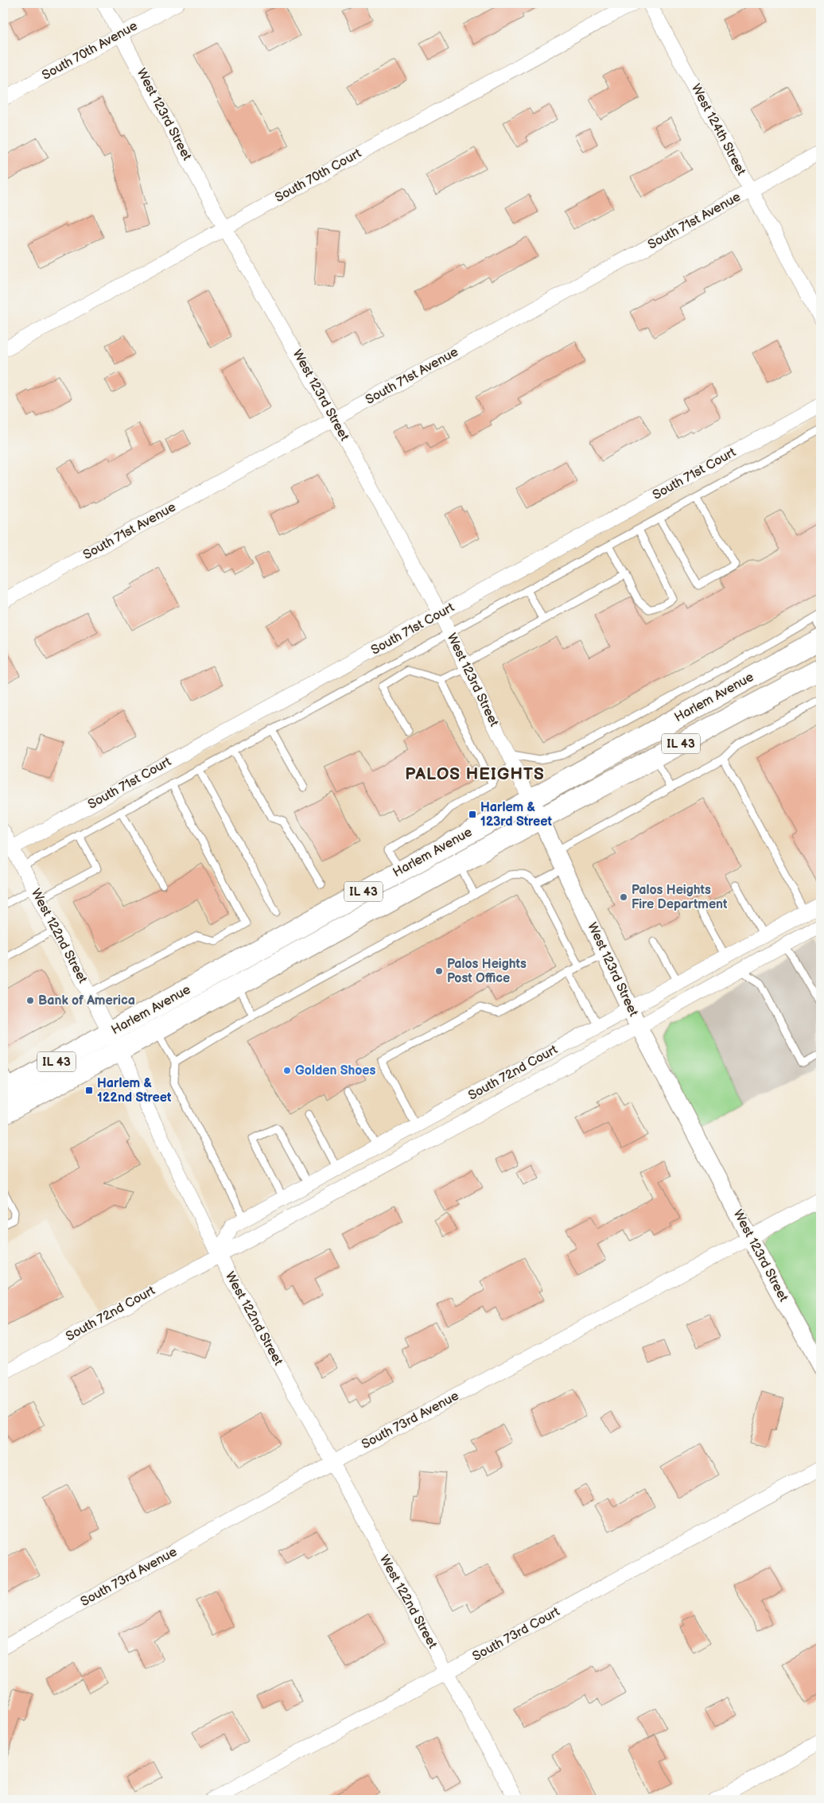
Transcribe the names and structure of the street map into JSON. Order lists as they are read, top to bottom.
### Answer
{
  "streets": {
    "main road": ["Harlem Avenue", "IL 43"],
    "street": [
      "South 70th Avenue",
      "West 123rd Street",
      "West 124th Street",
      "South 70th Court",
      "South 71st Avenue",
      "South 71st Court",
      "West 122nd Street",
      "South 72nd Court",
      "South 73rd Avenue",
      "South 73rd Court"
    ]
  },
  "crossings": [
    ["South 70th Avenue", "West 123rd Street"],
    ["West 123rd Street", "South 70th Court"],
    ["West 123rd Street", "South 71st Avenue"],
    ["West 123rd Street", "South 71st Court"],
    ["West 123rd Street", "Harlem Avenue"],
    ["West 123rd Street", "South 72nd Court"],
    ["West 123rd Street", "South 73rd Avenue"],
    ["West 124th Street", "South 71st Avenue"],
    ["South 71st Court", "West 122nd Street"],
    ["Harlem Avenue", "West 122nd Street"],
    ["West 122nd Street", "South 72nd Court"],
    ["West 122nd Street", "South 73rd Avenue"],
    ["West 122nd Street", "South 73rd Court"]
  ],
  "districts": ["PALOS HEIGHTS"],
  "places": {
    "transit": ["Harlem & 123rd Street", "Harlem & 122nd Street"],
    "other": [
      "Palos Heights Fire Department",
      "Palos Heights Post Office",
      "Bank of America",
      "Golden Shoes"
    ]
  }
}
